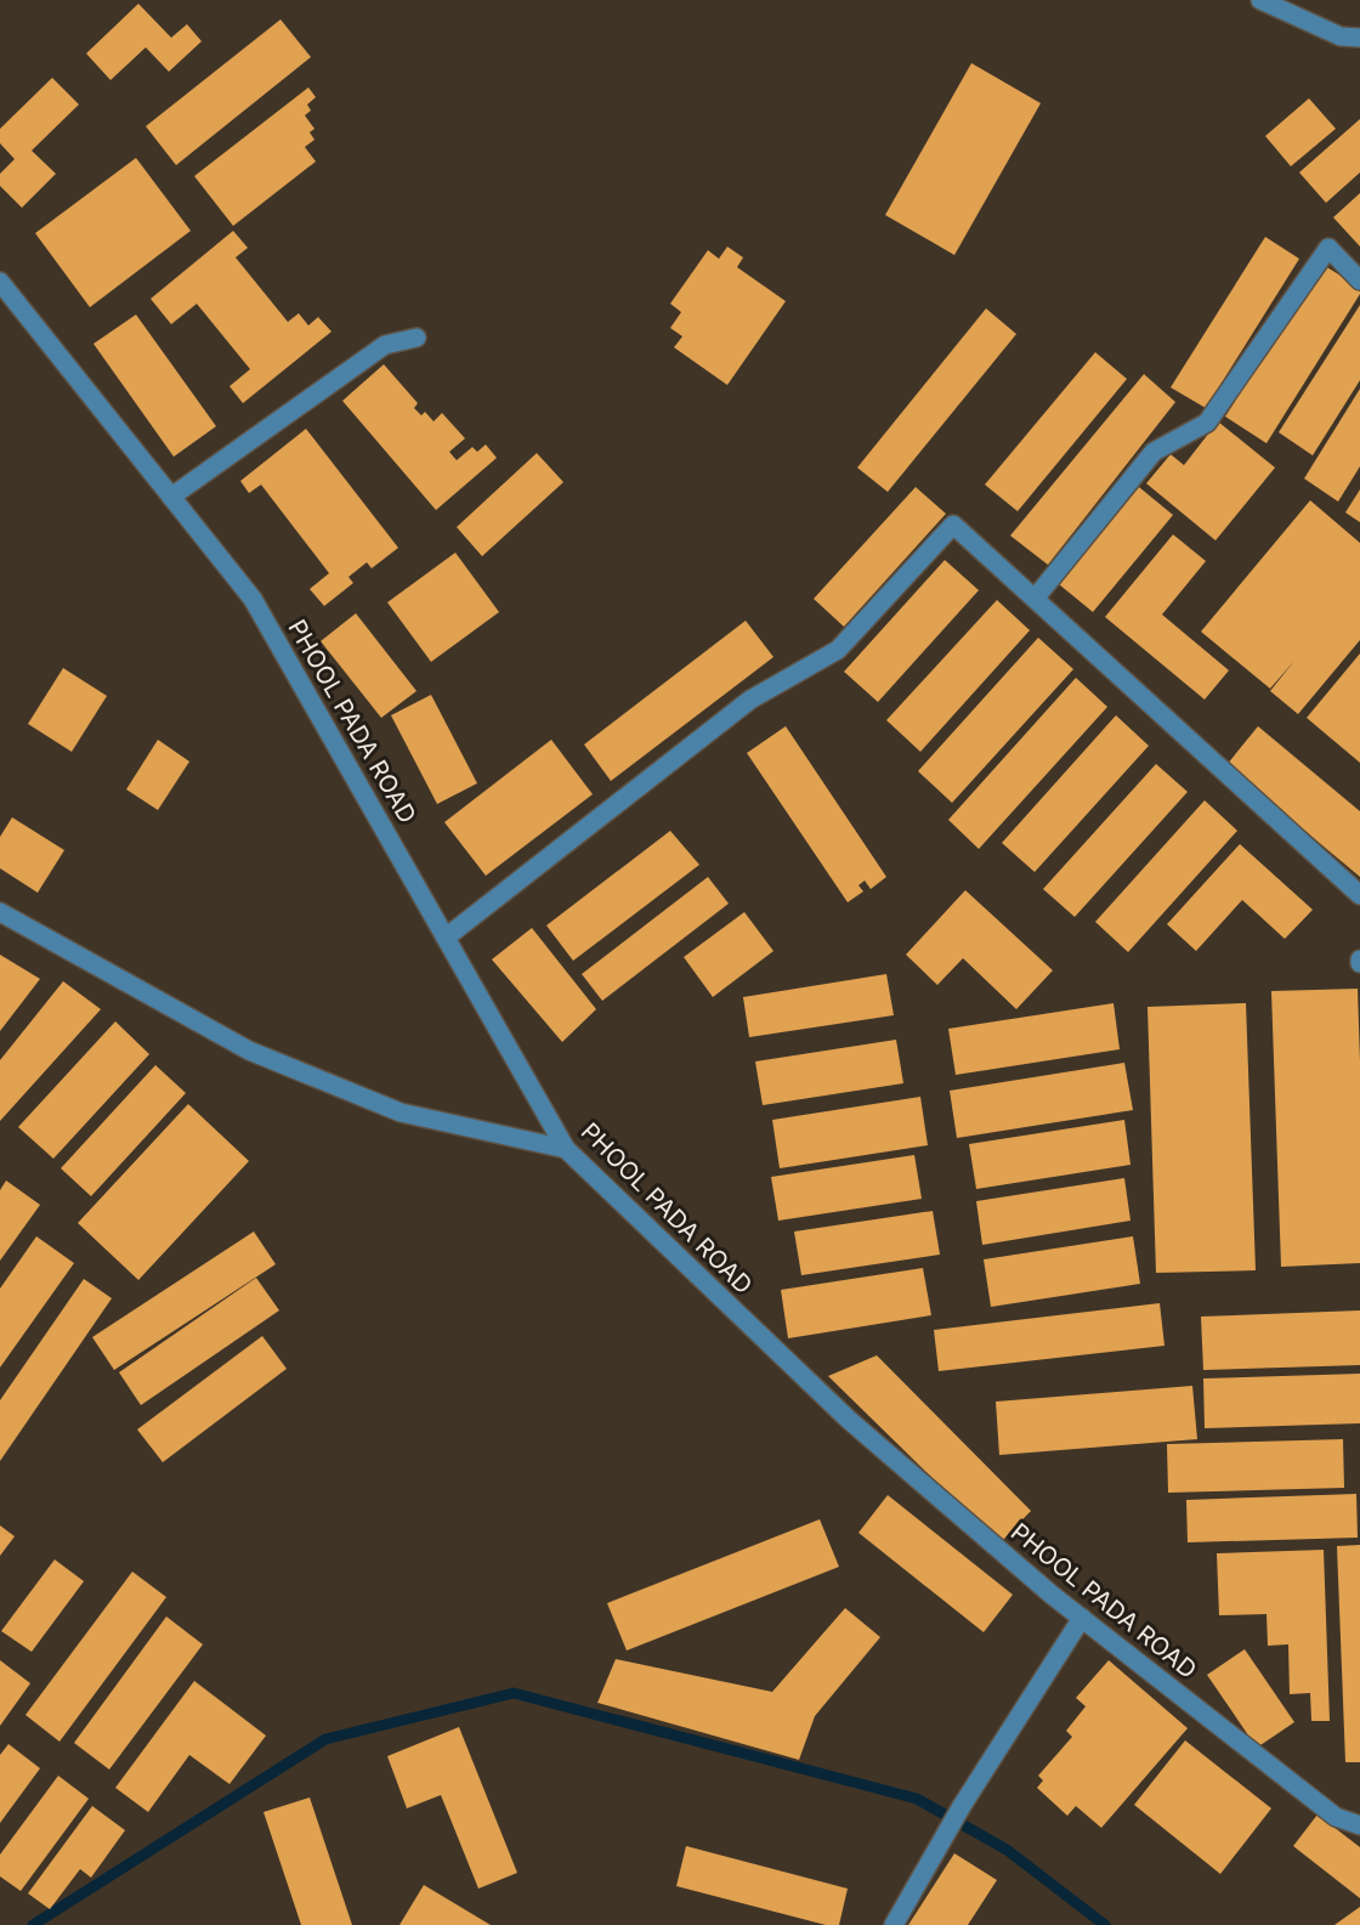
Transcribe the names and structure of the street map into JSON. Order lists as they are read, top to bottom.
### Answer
{
  "streets": {
    "street": ["PHOOL PADA ROAD"]
  }
}
